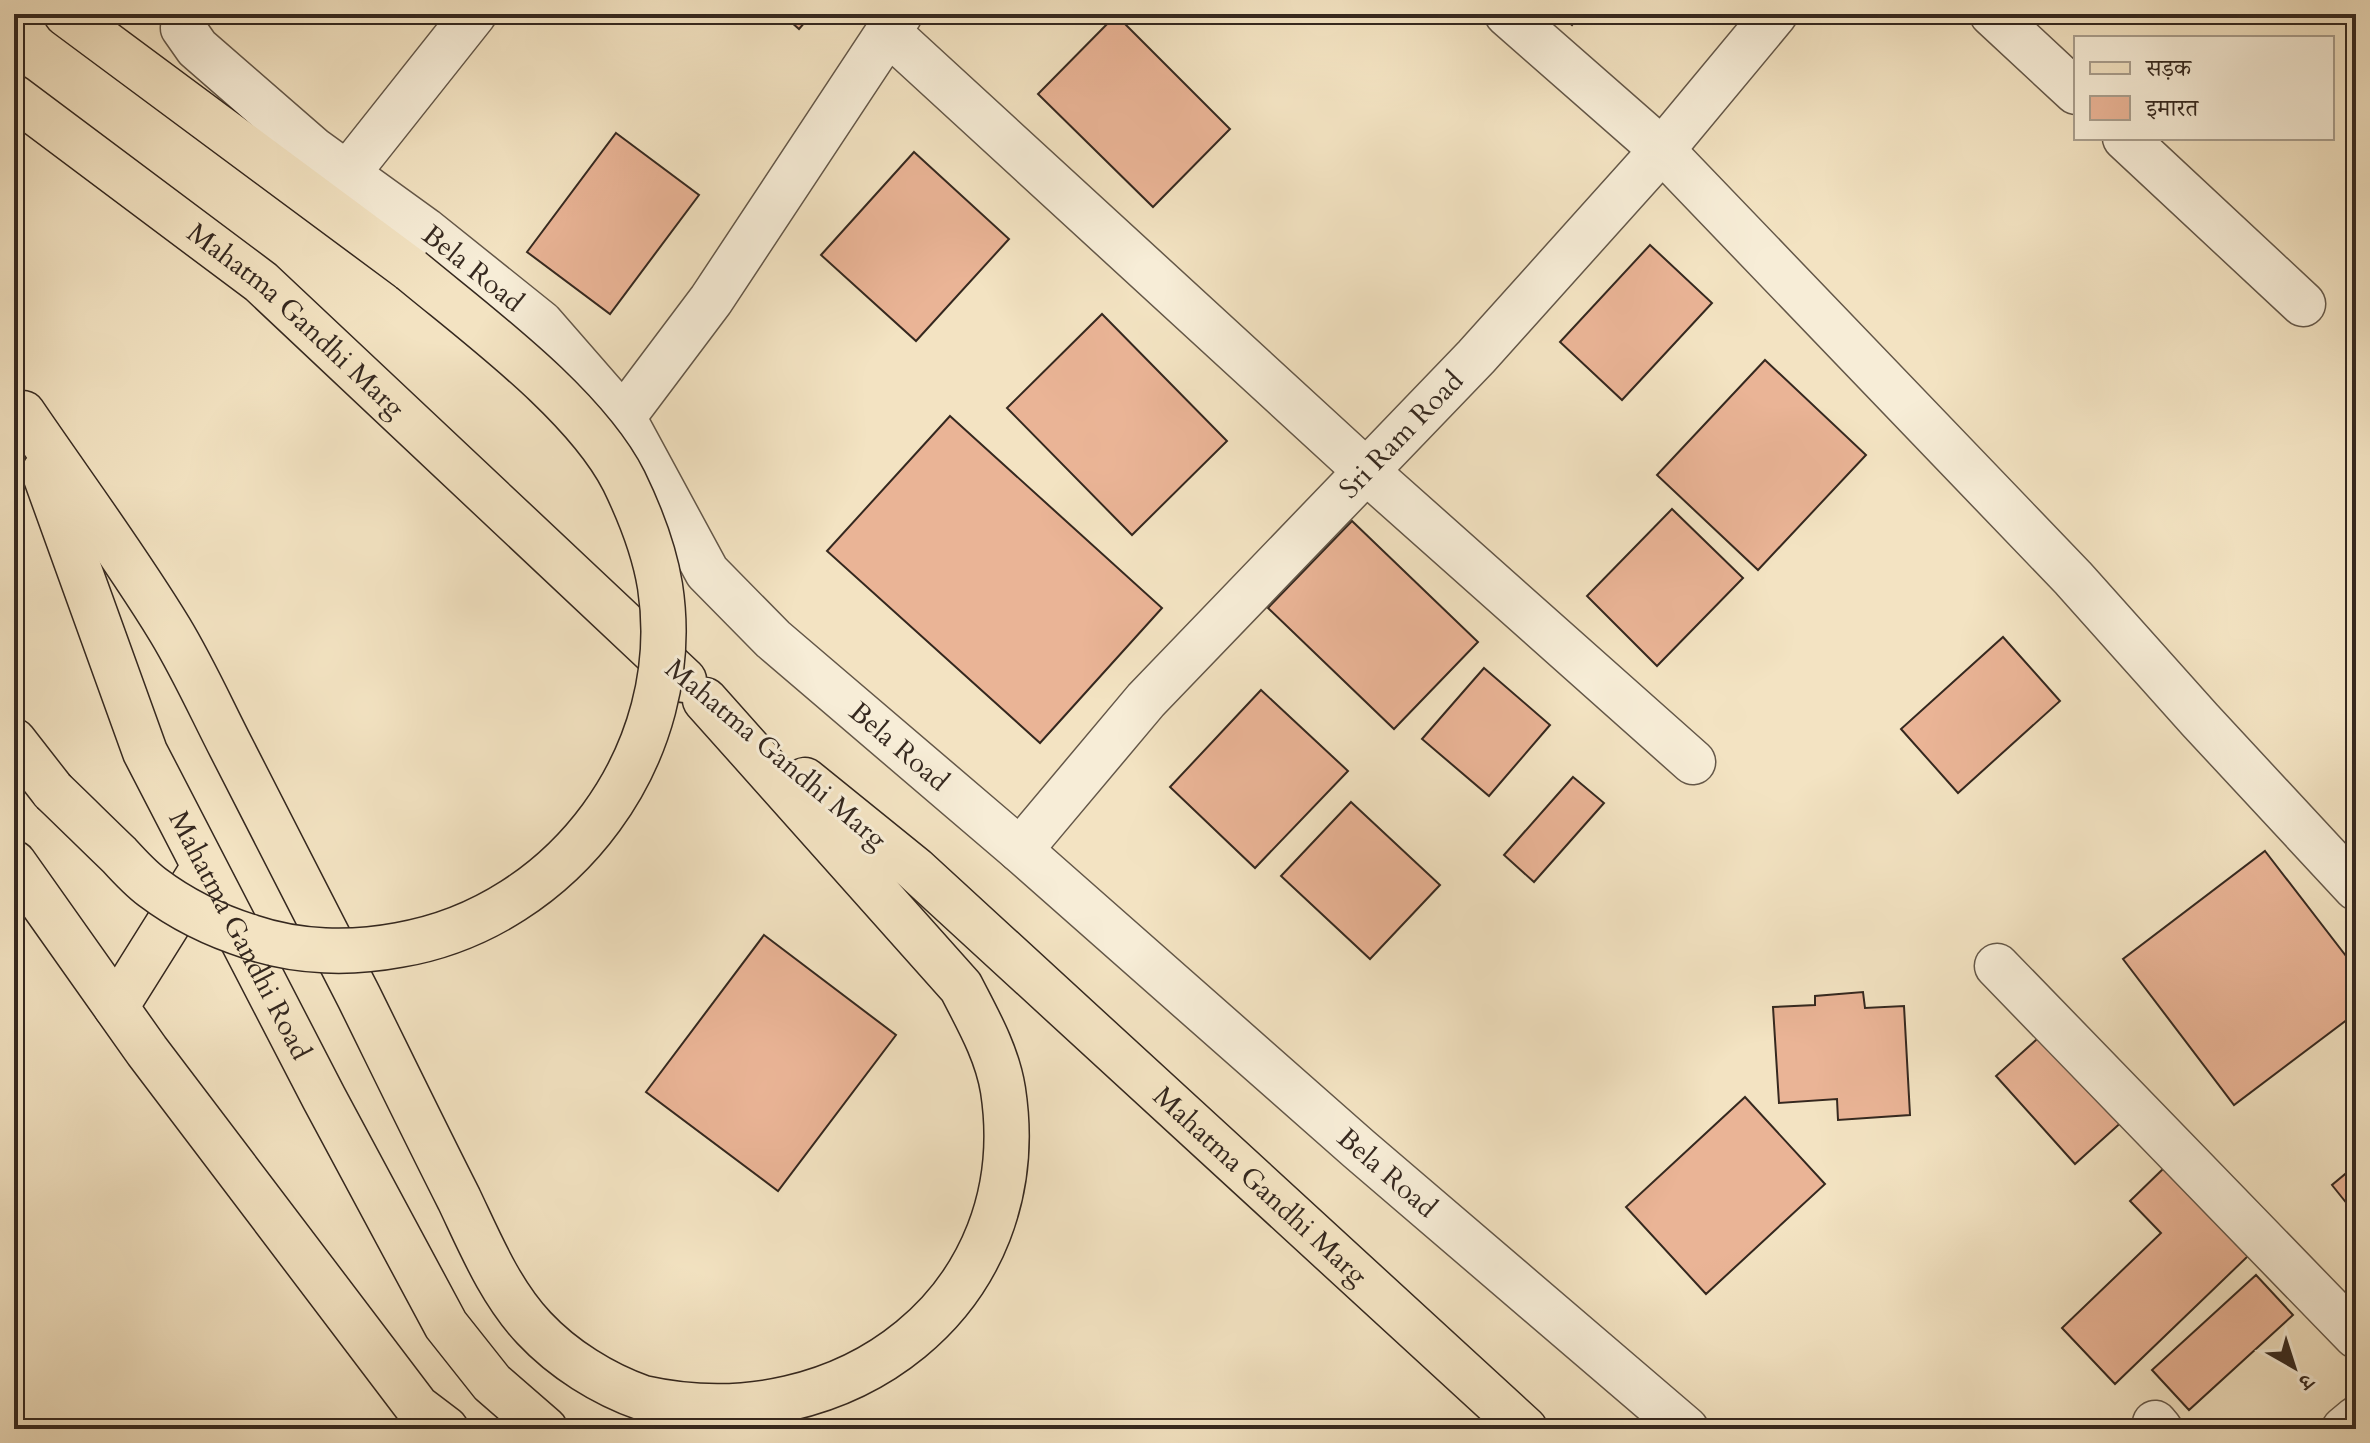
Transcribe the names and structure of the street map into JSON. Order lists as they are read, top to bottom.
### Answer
{
  "streets": {
    "main road": ["Mahatma Gandhi Marg", "Mahatma Gandhi Road"],
    "street": ["Bela Road", "Sri Ram Road"]
  },
  "crossings": [
    ["Bela Road", "Sri Ram Road"]
  ],
  "legend": ["सड़क", "इमारत"],
  "north": "bottom right"
}
